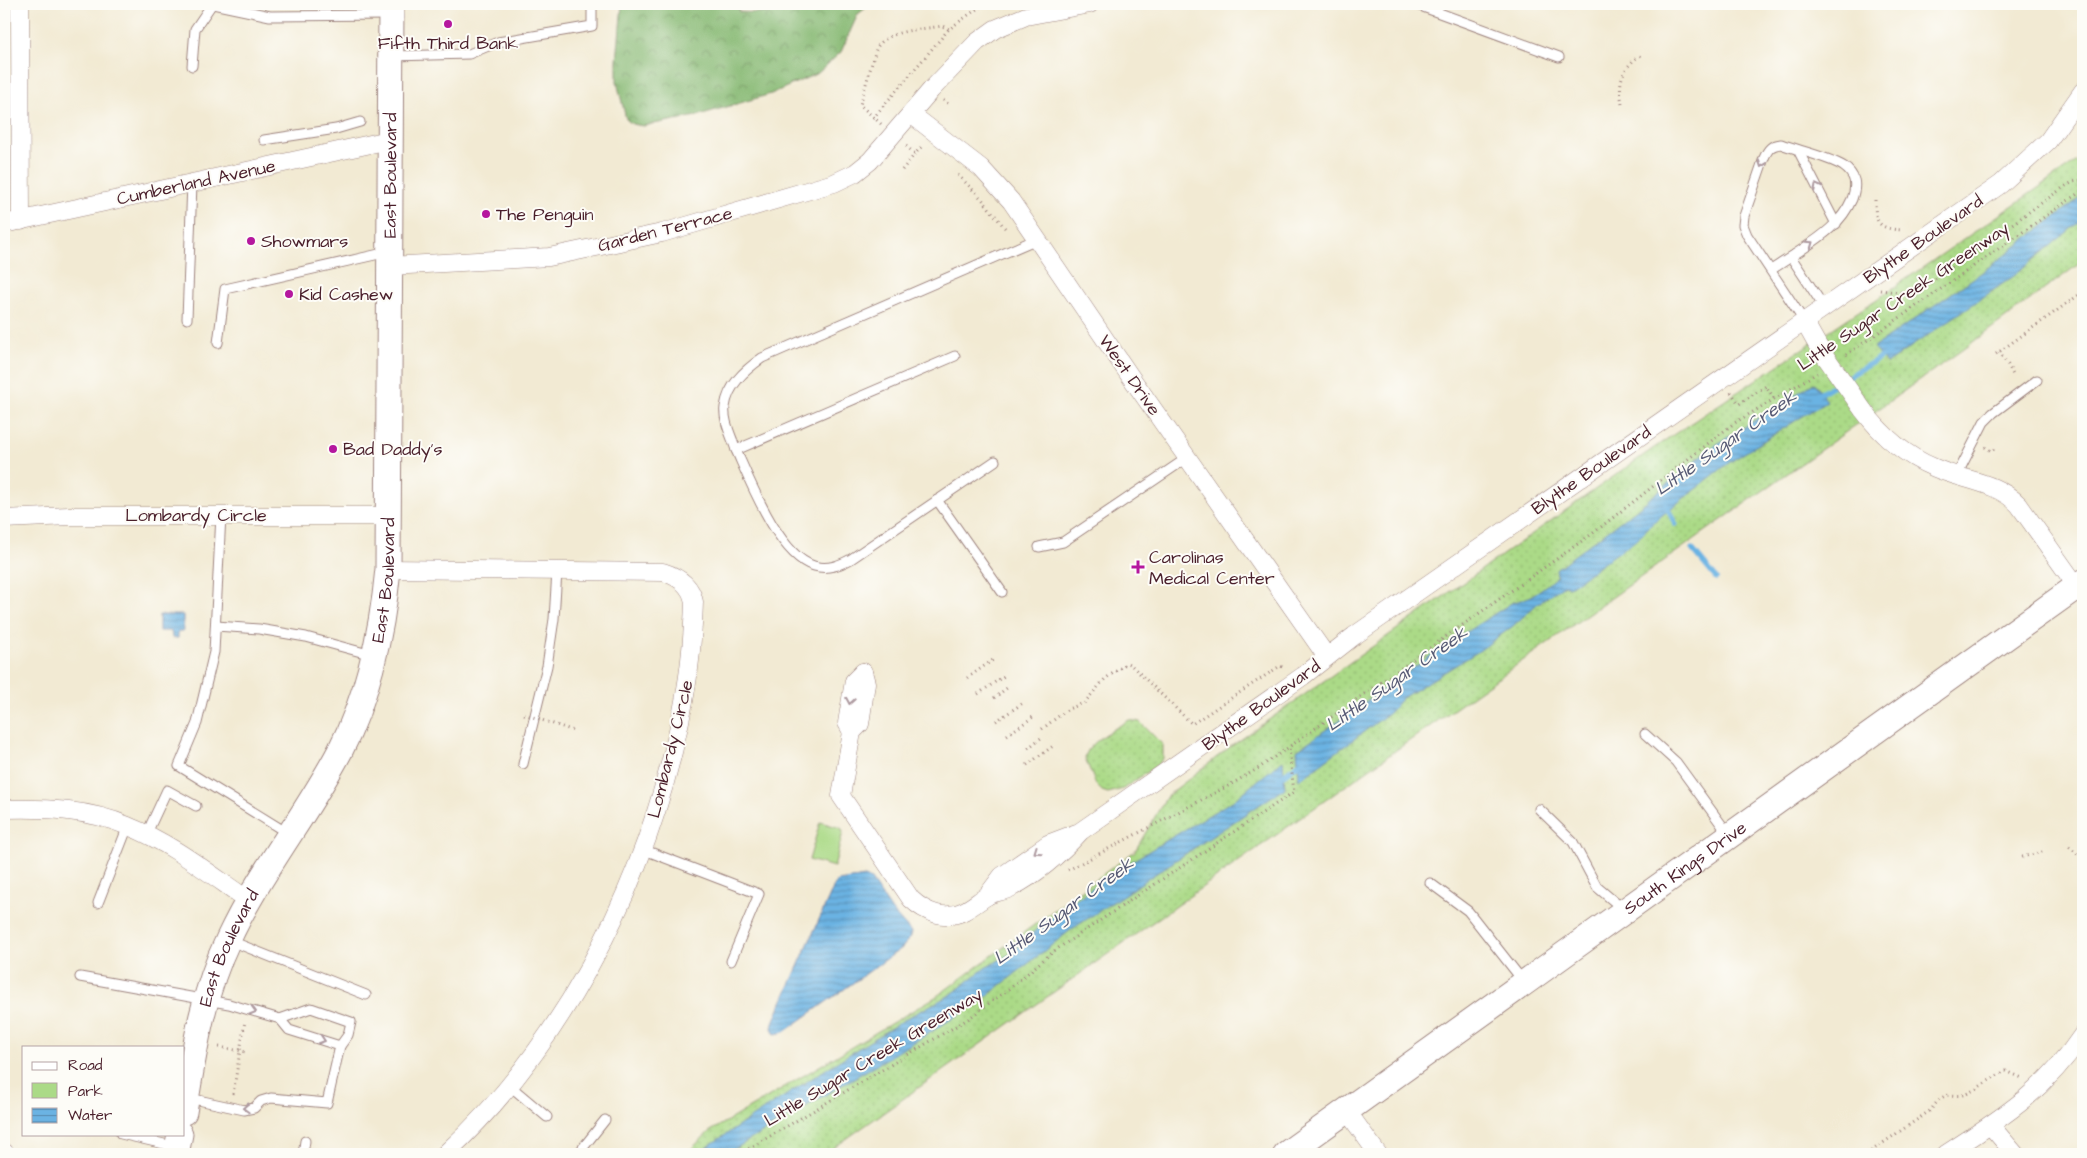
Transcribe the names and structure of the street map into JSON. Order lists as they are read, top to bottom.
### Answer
{
  "streets": {
    "street": [
      "East Boulevard",
      "Cumberland Avenue",
      "Garden Terrace",
      "Blythe Boulevard",
      "West Drive",
      "Lombardy Circle",
      "South Kings Drive"
    ],
    "path": ["Little Sugar Creek Greenway"]
  },
  "crossings": [
    ["East Boulevard", "Cumberland Avenue"],
    ["East Boulevard", "Garden Terrace"],
    ["East Boulevard", "Lombardy Circle"],
    ["Garden Terrace", "West Drive"],
    ["Blythe Boulevard", "West Drive"]
  ],
  "water": ["Little Sugar Creek"],
  "places": {
    "other": [
      "Fifth Third Bank",
      "The Penguin",
      "Showmars",
      "Kid Cashew",
      "Bad Daddy's"
    ],
    "health": ["Carolinas Medical Center"]
  },
  "legend": ["Road", "Park", "Water"]
}
